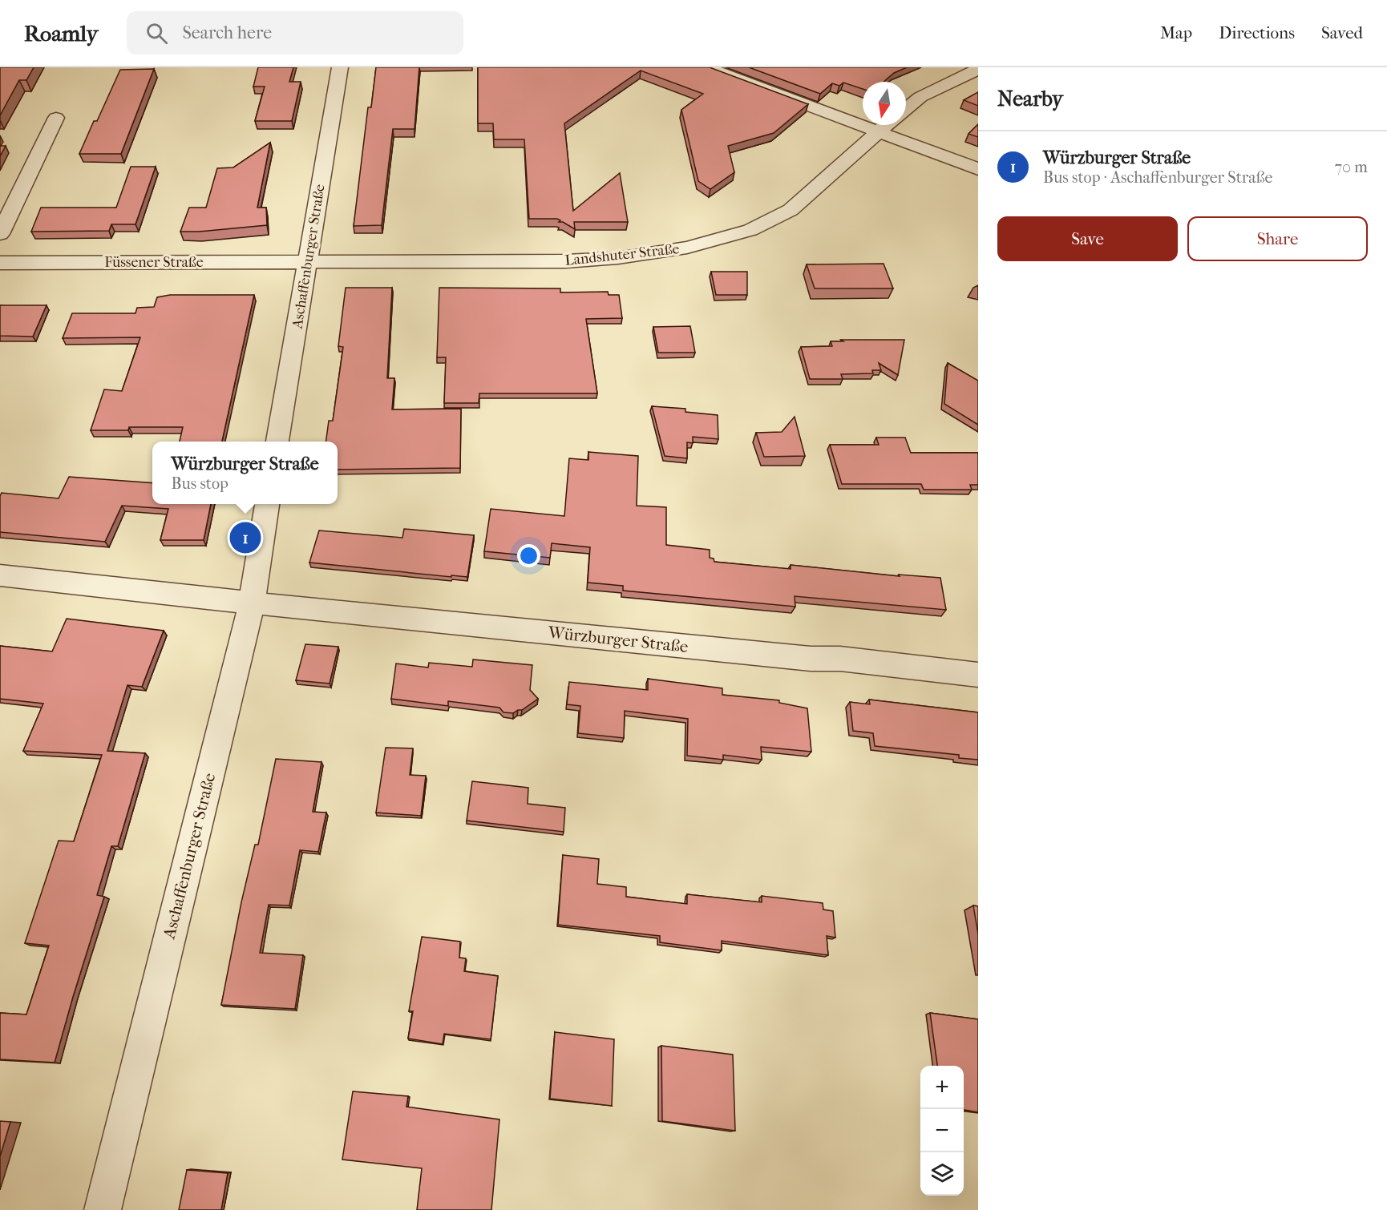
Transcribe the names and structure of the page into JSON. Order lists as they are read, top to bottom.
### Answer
{
  "streets": {
    "street": [
      "Landshuter Straße",
      "Aschaffenburger Straße",
      "Füssener Straße",
      "Würzburger Straße"
    ]
  },
  "crossings": [
    ["Landshuter Straße", "Aschaffenburger Straße"],
    ["Landshuter Straße", "Füssener Straße"],
    ["Aschaffenburger Straße", "Füssener Straße"],
    ["Aschaffenburger Straße", "Würzburger Straße"]
  ],
  "north": "bottom",
  "page": {
    "header": "Roamly",
    "search": "Search here",
    "nav": ["Map", "Directions", "Saved"],
    "heading": "Nearby",
    "list": [
      {
        "mark": "1",
        "name": "Würzburger Straße",
        "note": "Bus stop · Aschaffenburger Straße",
        "value": "70 m"
      }
    ],
    "buttons": ["Save", "Share"],
    "popup": ["Würzburger Straße", "Bus stop"],
    "pins": "1",
    "map_buttons": ["+", "−"]
  }
}
